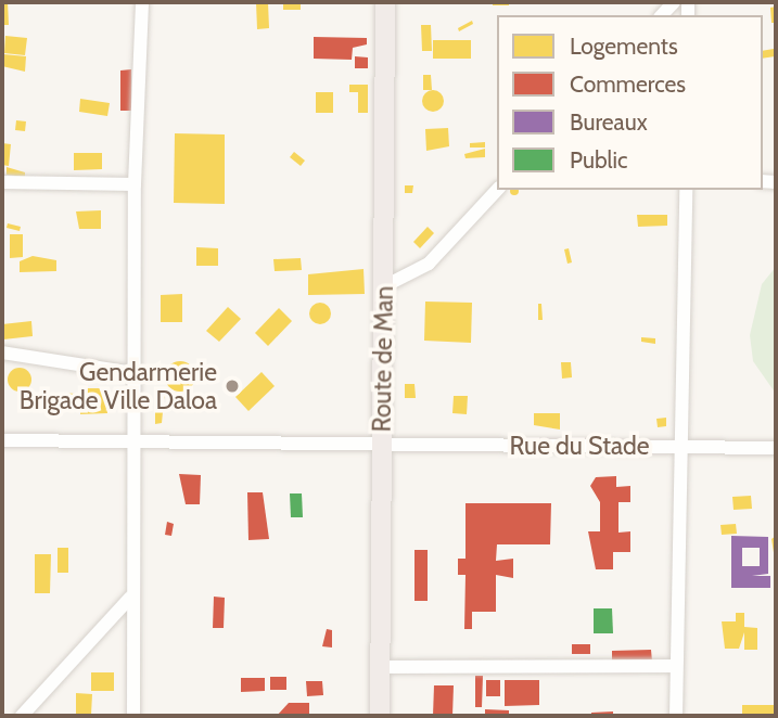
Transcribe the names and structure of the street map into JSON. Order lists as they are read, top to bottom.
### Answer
{
  "streets": {
    "highway": ["Route de Man"],
    "street": ["Rue du Stade"]
  },
  "crossings": [
    ["Route de Man", "Rue du Stade"]
  ],
  "places": ["Gendarmerie Brigade Ville Daloa"],
  "legend": [
    "Logements",
    "Commerces",
    "Bureaux",
    "Public"
  ]
}
